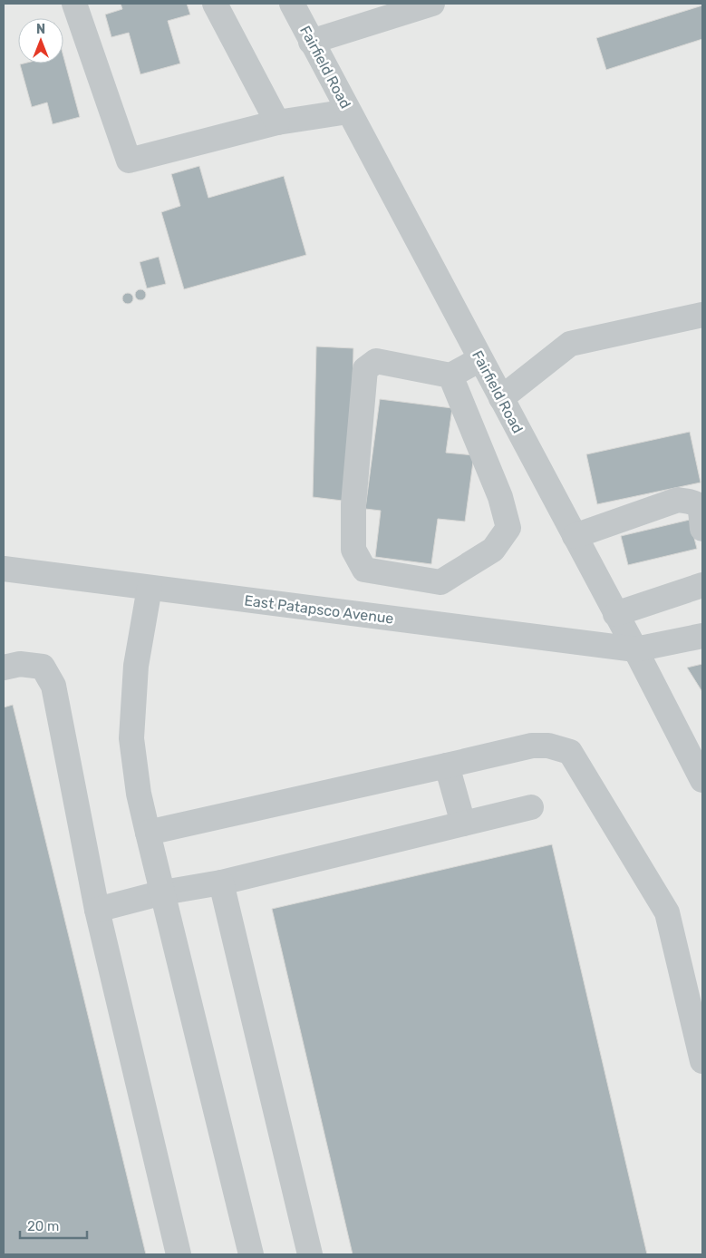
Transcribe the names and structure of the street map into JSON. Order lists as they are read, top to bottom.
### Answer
{
  "streets": {
    "street": ["Fairfield Road", "East Patapsco Avenue"]
  },
  "crossings": [
    ["Fairfield Road", "East Patapsco Avenue"]
  ],
  "scale_bar": "20 m",
  "north": "top"
}
